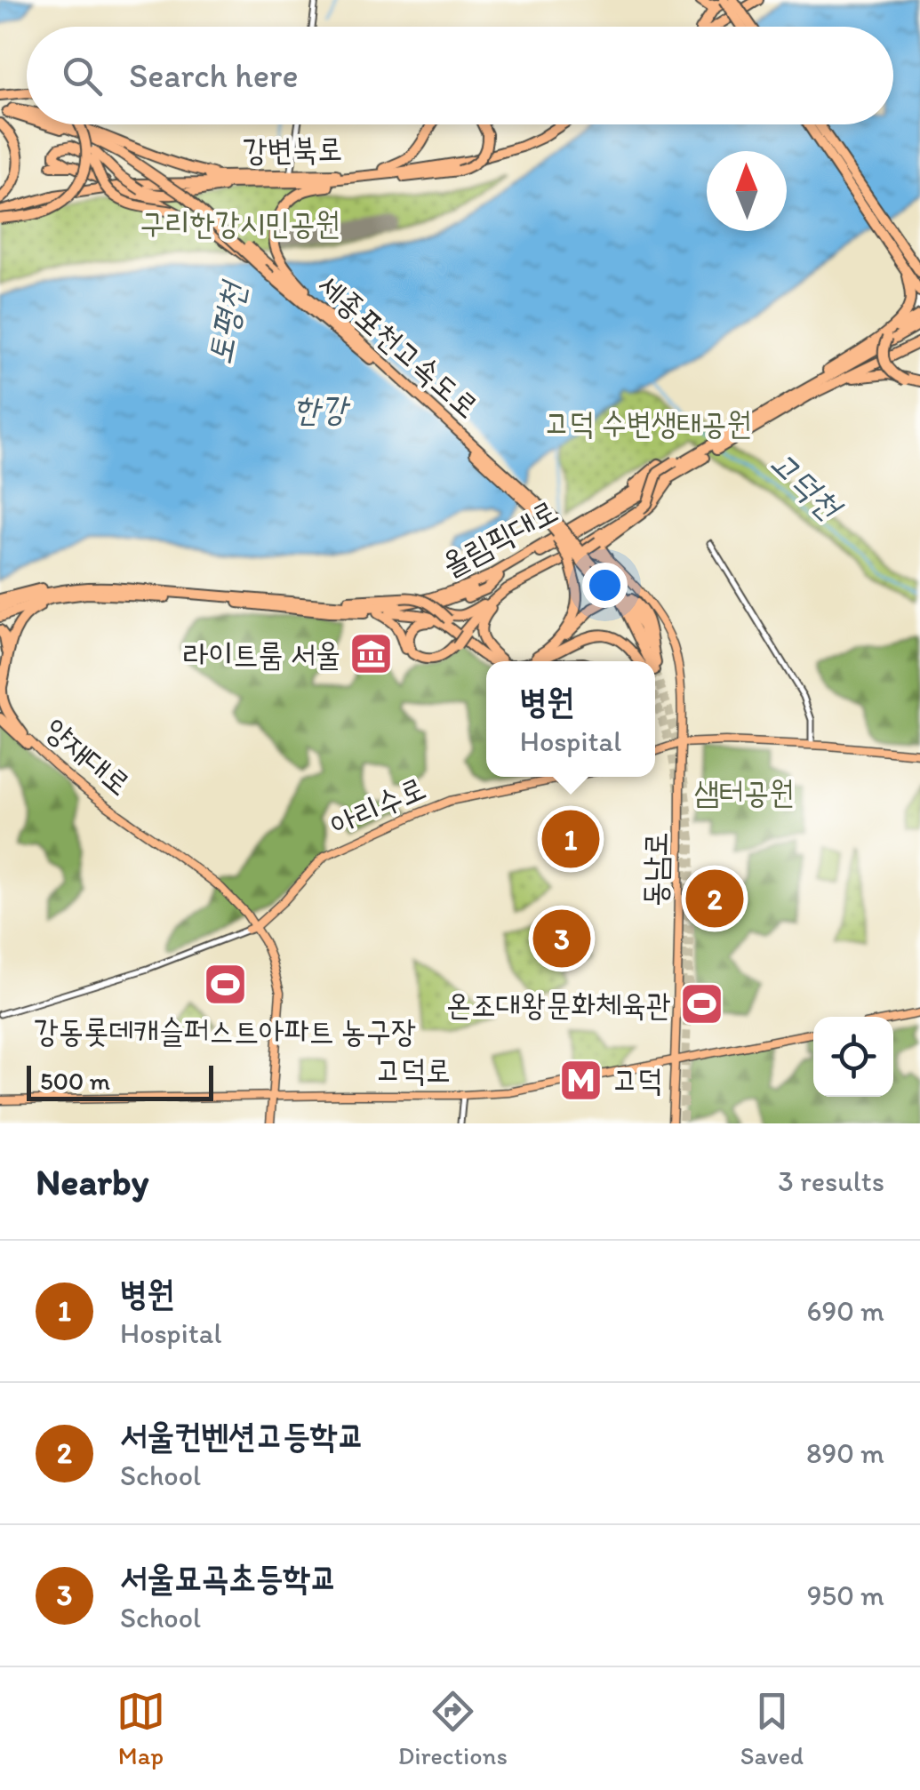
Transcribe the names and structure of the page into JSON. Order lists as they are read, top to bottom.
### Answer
{
  "streets": {
    "highway": ["강변북로", "세종포천고속도로", "올림픽대로"],
    "main road": [
      "양재대로",
      "아리수로",
      "동남로",
      "고덕로"
    ]
  },
  "crossings": [
    ["양재대로", "아리수로"],
    ["양재대로", "고덕로"],
    ["동남로", "고덕로"]
  ],
  "water": ["토평천", "한강", "고덕천"],
  "parks": ["구리한강시민공원", "고덕 수변생태공원", "샘터공원"],
  "places": {
    "museum": ["라이트룸 서울"],
    "sports": ["강동롯데캐슬퍼스트아파트 농구장", "온조대왕문화체육관"],
    "metro station": ["고덕"]
  },
  "scale_bar": "500 m",
  "north": "top",
  "page": {
    "search": "Search here",
    "popup": ["병원", "Hospital"],
    "pins": ["1", "2", "3"],
    "scale": "500 m",
    "heading": ["Nearby", "3 results"],
    "list": [
      {
        "mark": "1",
        "name": "병원",
        "note": "Hospital",
        "value": "690 m"
      },
      {
        "mark": "2",
        "name": "서울컨벤션고등학교",
        "note": "School",
        "value": "890 m"
      },
      {
        "mark": "3",
        "name": "서울묘곡초등학교",
        "note": "School",
        "value": "950 m"
      }
    ],
    "nav": ["Map", "Directions", "Saved"]
  }
}
